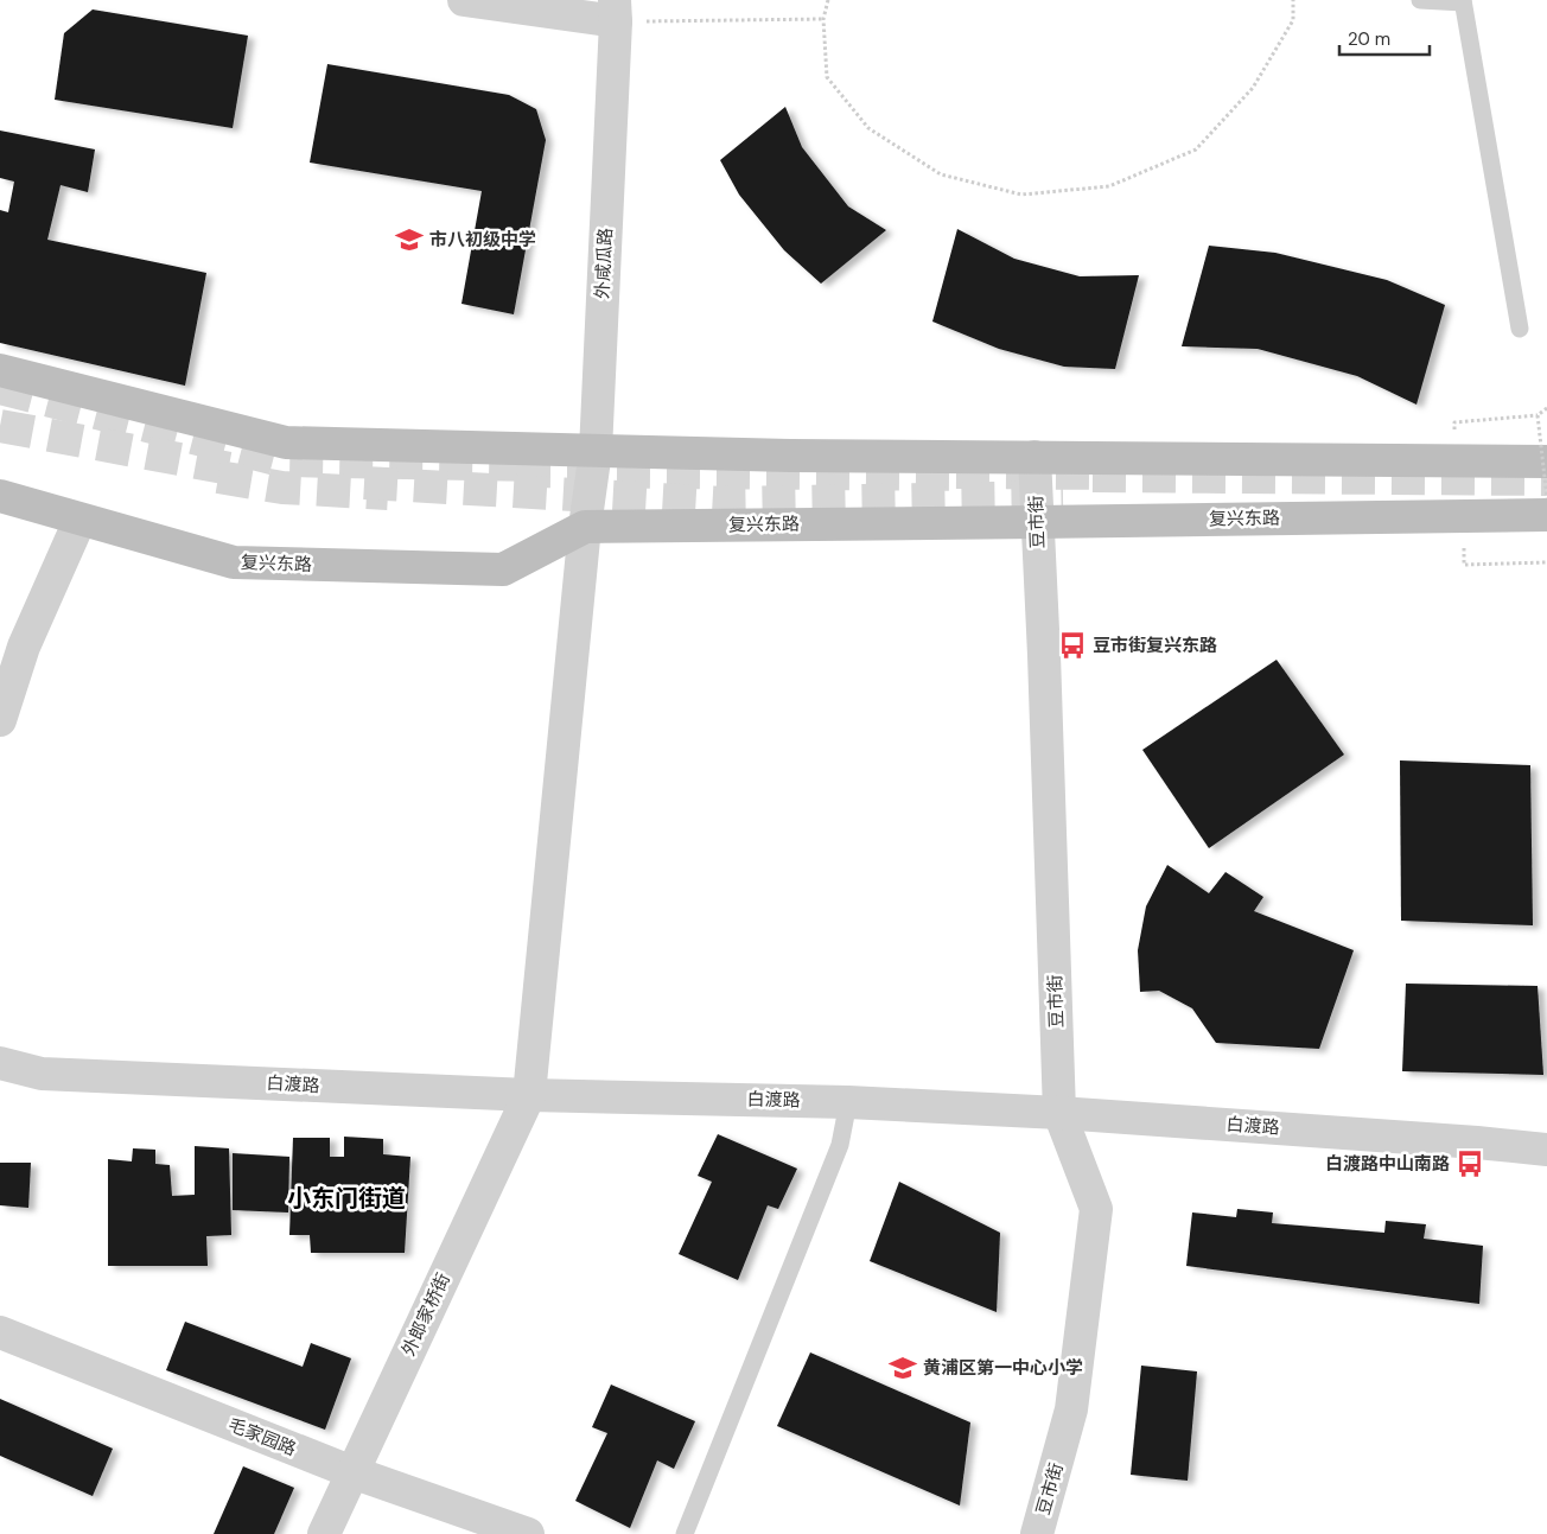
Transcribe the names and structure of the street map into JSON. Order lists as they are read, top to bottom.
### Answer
{
  "streets": {
    "main road": ["复兴东路"],
    "street": [
      "外咸瓜路",
      "豆市街",
      "白渡路",
      "外郎家桥街",
      "毛家园路"
    ]
  },
  "crossings": [
    ["外咸瓜路", "复兴东路"],
    ["外咸瓜路", "外郎家桥街"],
    ["复兴东路", "豆市街"],
    ["复兴东路", "外郎家桥街"],
    ["豆市街", "白渡路"],
    ["白渡路", "外郎家桥街"],
    ["外郎家桥街", "毛家园路"]
  ],
  "districts": ["小东门街道"],
  "places": {
    "school or university": ["市八初级中学", "黄浦区第一中心小学"],
    "bus stop": ["豆市街复兴东路", "白渡路中山南路"]
  },
  "scale_bar": "20 m"
}
